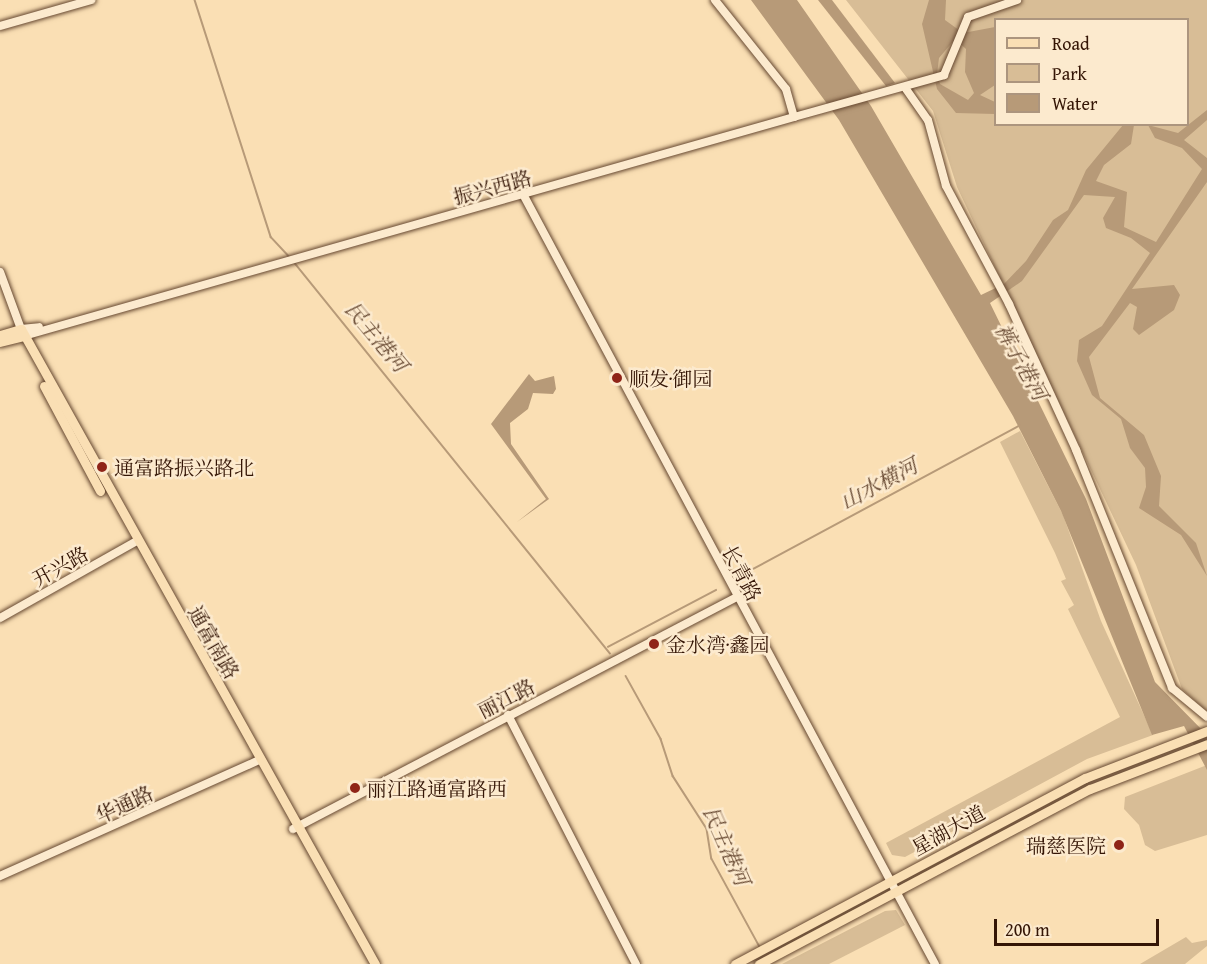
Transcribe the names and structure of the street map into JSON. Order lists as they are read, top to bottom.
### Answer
{
  "streets": {
    "main road": ["通富南路", "星湖大道"],
    "street": [
      "振兴西路",
      "开兴路",
      "长青路",
      "丽江路",
      "华通路"
    ]
  },
  "crossings": [
    ["振兴西路", "长青路"],
    ["振兴西路", "通富南路"],
    ["开兴路", "通富南路"],
    ["长青路", "丽江路"],
    ["长青路", "星湖大道"],
    ["通富南路", "丽江路"],
    ["通富南路", "华通路"]
  ],
  "water": ["民主港河", "裤子港河", "山水横河"],
  "places": [
    "顺发·御园",
    "通富路振兴路北",
    "金水湾·鑫园",
    "丽江路通富路西",
    "瑞慈医院"
  ],
  "legend": ["Road", "Park", "Water"],
  "scale_bar": "200 m"
}
